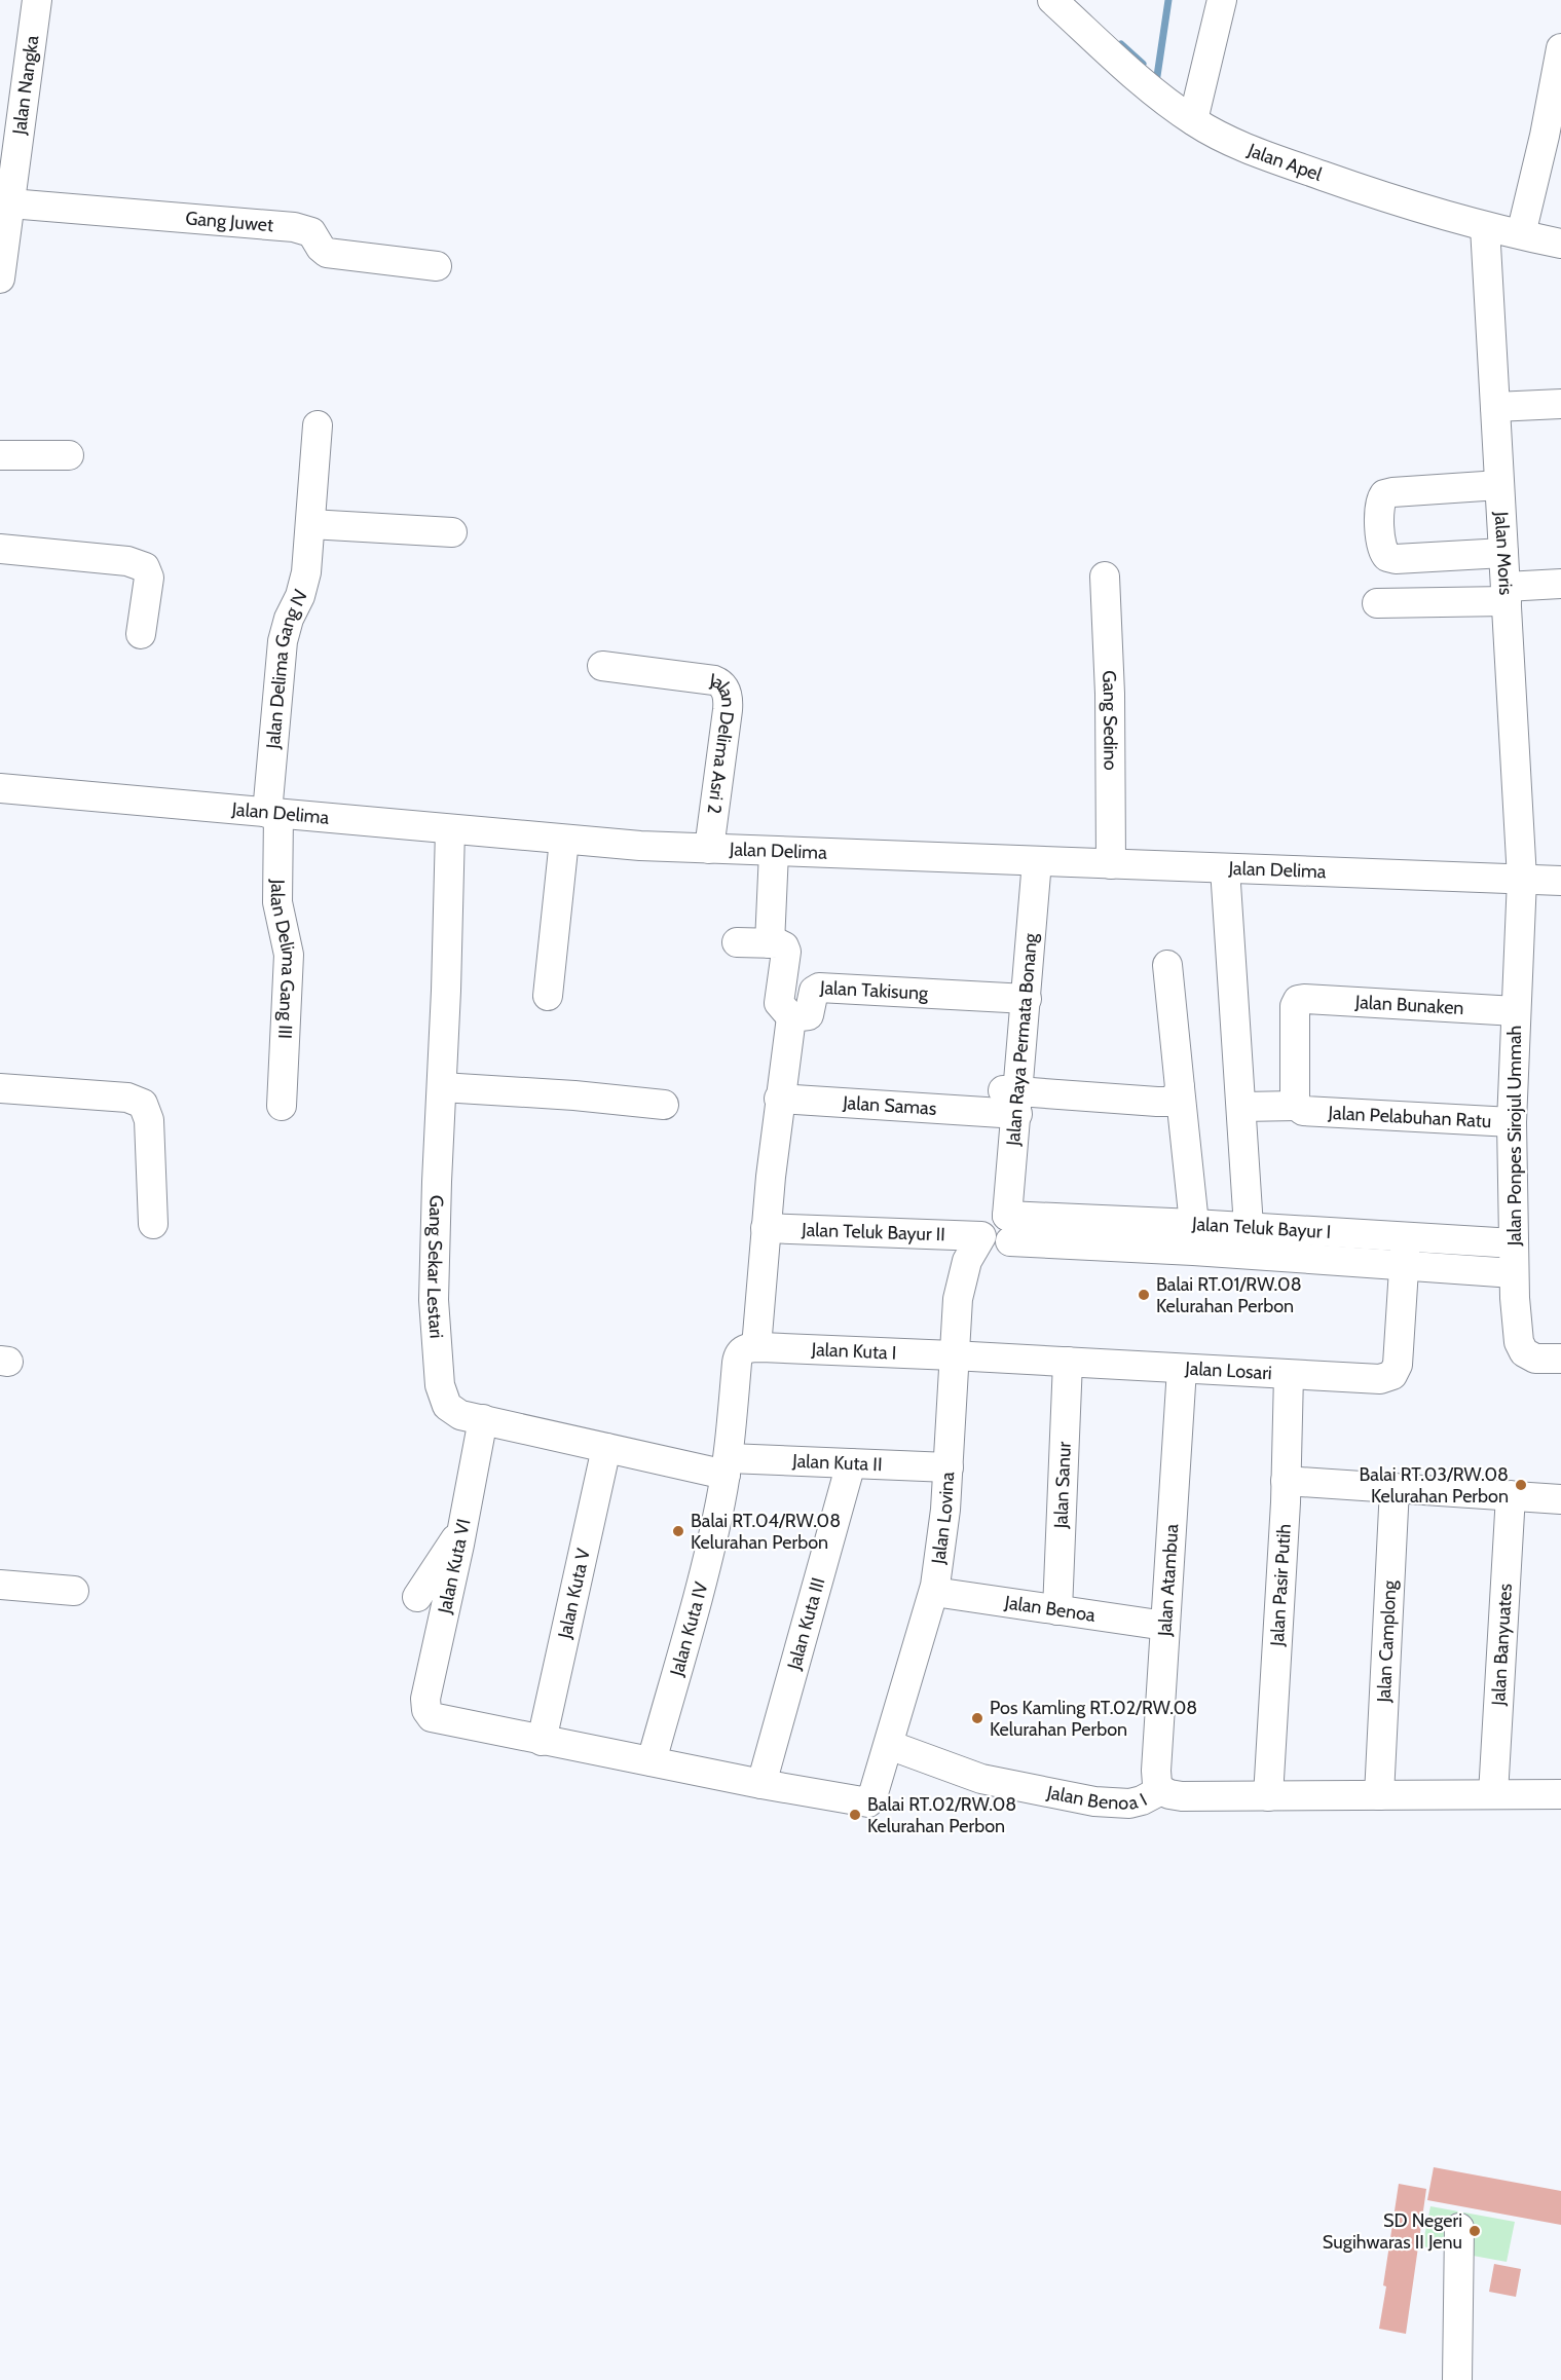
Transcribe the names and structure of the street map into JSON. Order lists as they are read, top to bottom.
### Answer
{
  "streets": {
    "street": [
      "Jalan Nangka",
      "Jalan Apel",
      "Gang Juwet",
      "Jalan Moris",
      "Jalan Delima Gang IV",
      "Gang Sedino",
      "Jalan Delima Asri 2",
      "Jalan Delima",
      "Jalan Delima Gang III",
      "Jalan Takisung",
      "Jalan Bunaken",
      "Jalan Raya Permata Bonang",
      "Jalan Samas",
      "Jalan Pelabuhan Ratu",
      "Jalan Ponpes Sirojul Ummah",
      "Jalan Teluk Bayur I",
      "Jalan Teluk Bayur II",
      "Gang Sekar Lestari",
      "Jalan Kuta I",
      "Jalan Losari",
      "Jalan Kuta II",
      "Jalan Sanur",
      "Jalan Lovina",
      "Jalan Kuta VI",
      "Jalan Atambua",
      "Jalan Pasir Putih",
      "Jalan Kuta V",
      "Jalan Benoa",
      "Jalan Kuta III",
      "Jalan Kuta IV",
      "Jalan Camplong",
      "Jalan Banyuates",
      "Jalan Benoa I"
    ]
  },
  "crossings": [
    ["Jalan Nangka", "Gang Juwet"],
    ["Jalan Apel", "Jalan Moris"],
    ["Jalan Moris", "Jalan Delima"],
    ["Jalan Moris", "Jalan Ponpes Sirojul Ummah"],
    ["Jalan Delima Gang IV", "Jalan Delima"],
    ["Jalan Delima Gang IV", "Jalan Delima Gang III"],
    ["Gang Sedino", "Jalan Delima"],
    ["Jalan Delima Asri 2", "Jalan Delima"],
    ["Jalan Delima", "Jalan Delima Gang III"],
    ["Jalan Delima", "Jalan Raya Permata Bonang"],
    ["Jalan Delima", "Jalan Ponpes Sirojul Ummah"],
    ["Jalan Delima", "Gang Sekar Lestari"],
    ["Jalan Takisung", "Jalan Raya Permata Bonang"],
    ["Jalan Bunaken", "Jalan Pelabuhan Ratu"],
    ["Jalan Bunaken", "Jalan Ponpes Sirojul Ummah"],
    ["Jalan Raya Permata Bonang", "Jalan Samas"],
    ["Jalan Raya Permata Bonang", "Jalan Teluk Bayur I"],
    ["Jalan Raya Permata Bonang", "Jalan Teluk Bayur II"],
    ["Jalan Raya Permata Bonang", "Jalan Lovina"],
    ["Jalan Pelabuhan Ratu", "Jalan Ponpes Sirojul Ummah"],
    ["Jalan Ponpes Sirojul Ummah", "Jalan Teluk Bayur I"],
    ["Jalan Teluk Bayur I", "Jalan Teluk Bayur II"],
    ["Jalan Teluk Bayur I", "Jalan Losari"],
    ["Jalan Teluk Bayur I", "Jalan Lovina"],
    ["Jalan Teluk Bayur II", "Jalan Lovina"],
    ["Gang Sekar Lestari", "Jalan Kuta II"],
    ["Gang Sekar Lestari", "Jalan Kuta VI"],
    ["Jalan Kuta I", "Jalan Losari"],
    ["Jalan Kuta I", "Jalan Lovina"],
    ["Jalan Kuta I", "Jalan Kuta IV"],
    ["Jalan Losari", "Jalan Sanur"],
    ["Jalan Losari", "Jalan Lovina"],
    ["Jalan Losari", "Jalan Atambua"],
    ["Jalan Losari", "Jalan Pasir Putih"],
    ["Jalan Kuta II", "Jalan Lovina"],
    ["Jalan Kuta II", "Jalan Kuta VI"],
    ["Jalan Kuta II", "Jalan Kuta V"],
    ["Jalan Kuta II", "Jalan Kuta III"],
    ["Jalan Kuta II", "Jalan Kuta IV"],
    ["Jalan Sanur", "Jalan Benoa"],
    ["Jalan Lovina", "Jalan Benoa"],
    ["Jalan Lovina", "Jalan Kuta III"],
    ["Jalan Lovina", "Jalan Benoa I"],
    ["Jalan Kuta VI", "Jalan Kuta V"],
    ["Jalan Atambua", "Jalan Benoa"],
    ["Jalan Atambua", "Jalan Benoa I"]
  ],
  "places": [
    "Balai RT.01/RW.08 Kelurahan Perbon",
    "Balai RT.03/RW.08 Kelurahan Perbon",
    "Balai RT.04/RW.08 Kelurahan Perbon",
    "Pos Kamling RT.02/RW.08 Kelurahan Perbon",
    "Balai RT.02/RW.08 Kelurahan Perbon",
    "SD Negeri Sugihwaras II Jenu"
  ]
}
